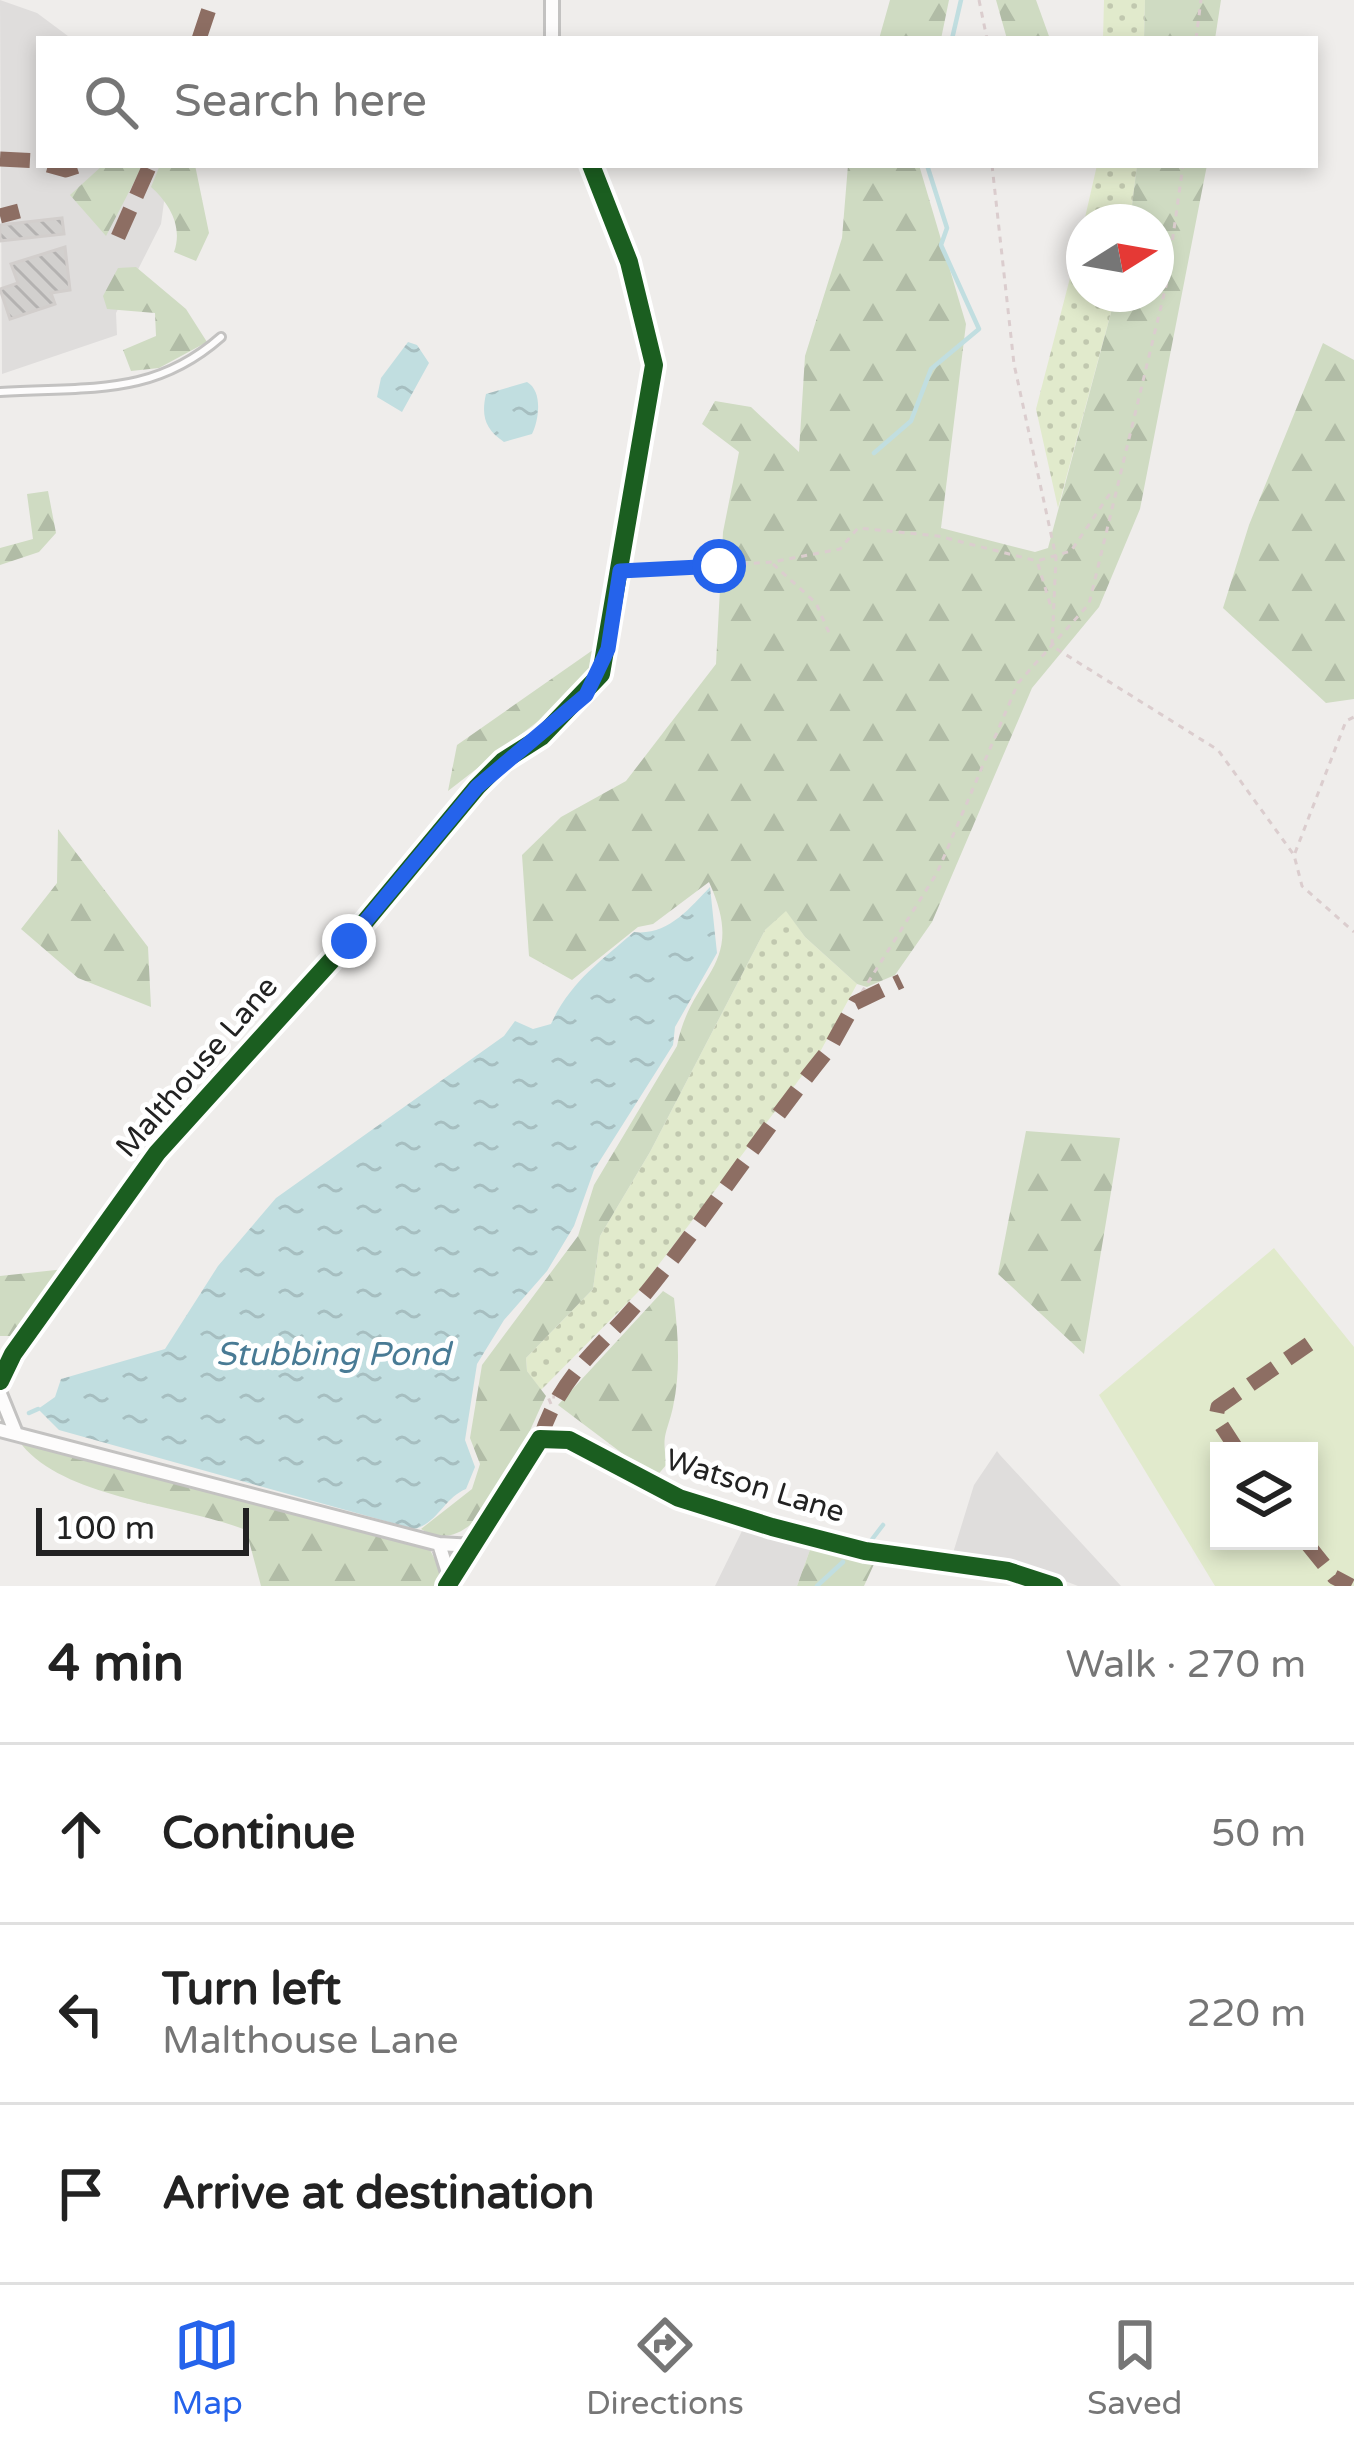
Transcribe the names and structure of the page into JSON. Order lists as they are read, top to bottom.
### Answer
{
  "streets": {
    "street": ["Malthouse Lane", "Watson Lane"]
  },
  "water": ["Stubbing Pond"],
  "scale_bar": "100 m",
  "north": "right",
  "page": {
    "search": "Search here",
    "scale": "100 m",
    "heading": ["4 min", "Walk · 270 m"],
    "list": [
      ["Continue", "50 m"],
      ["Turn left", "Malthouse Lane", "220 m"],
      "Arrive at destination"
    ],
    "nav": ["Map", "Directions", "Saved"]
  }
}
